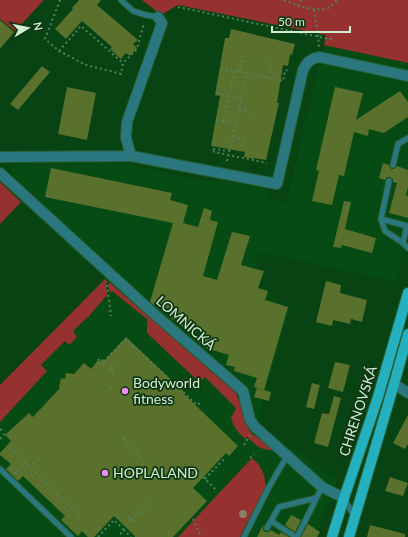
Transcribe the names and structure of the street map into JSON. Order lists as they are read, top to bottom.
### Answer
{
  "streets": {
    "main road": ["CHRENOVSKÁ"],
    "street": ["LOMNICKÁ"]
  },
  "crossings": [
    ["LOMNICKÁ", "CHRENOVSKÁ"]
  ],
  "places": ["Bodyworld fitness", "HOPLALAND"],
  "scale_bar": "50 m",
  "north": "right"
}
